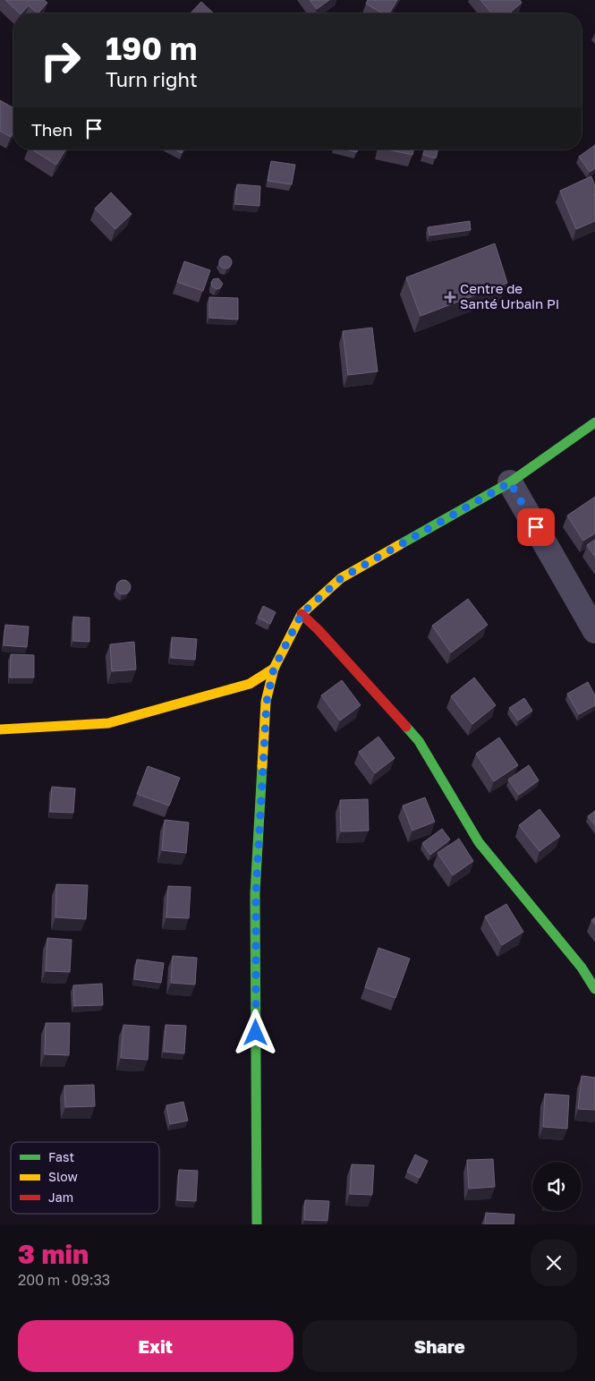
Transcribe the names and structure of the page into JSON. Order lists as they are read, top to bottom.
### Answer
{
  "places": {
    "health": ["Centre de Santé Urbain Pi"]
  },
  "legend": ["Fast", "Slow", "Jam"],
  "page": {
    "turn": ["190 m", "Turn right"],
    "then": "Then",
    "heading": ["3 min", "200 m · 09:33"],
    "buttons": ["Exit", "Share"]
  }
}
